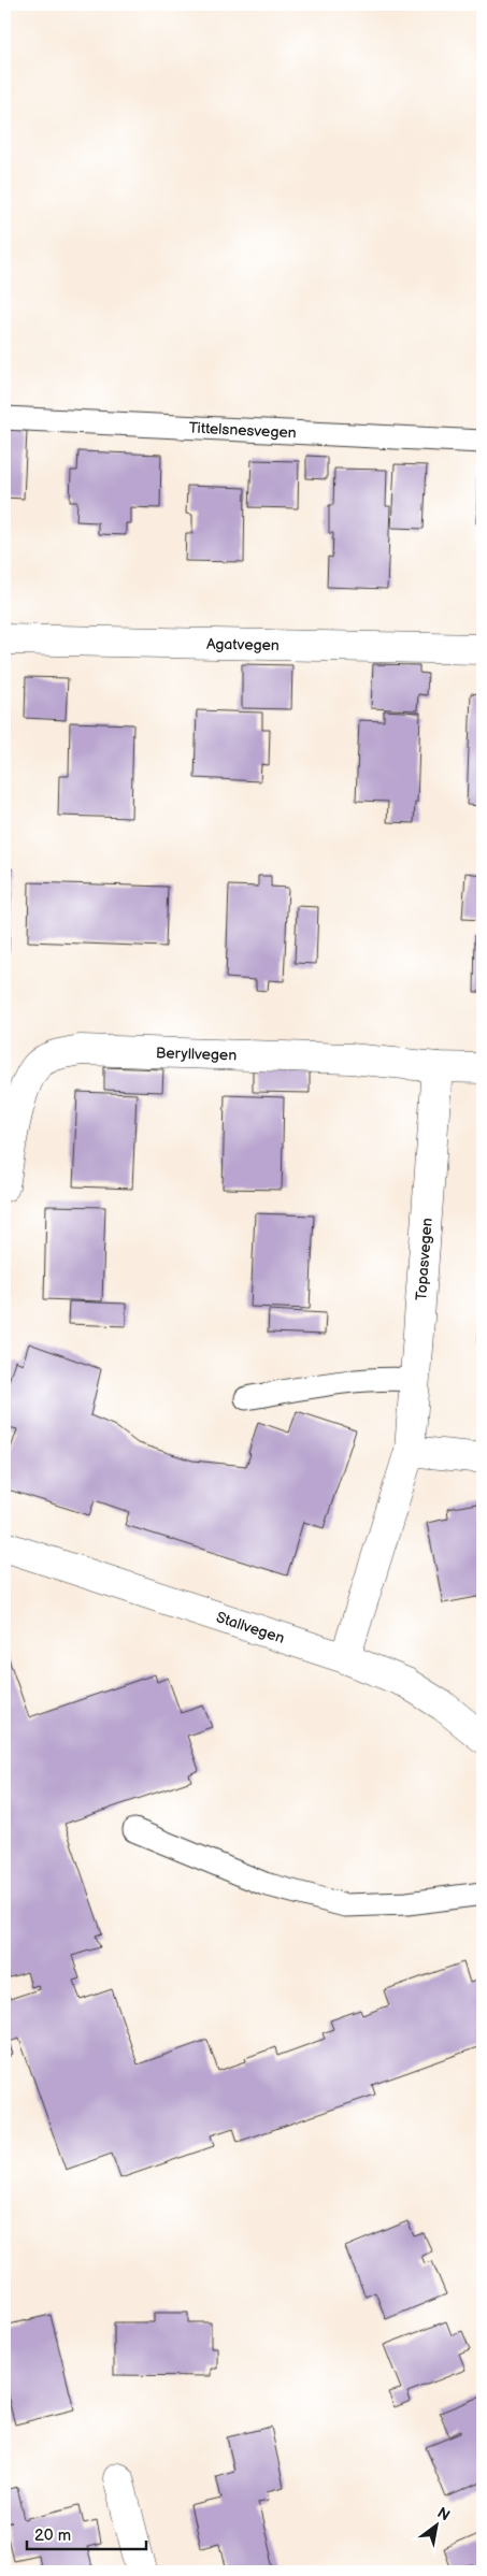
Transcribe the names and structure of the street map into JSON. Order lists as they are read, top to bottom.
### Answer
{
  "streets": {
    "street": [
      "Agatvegen",
      "Beryllvegen",
      "Topasvegen",
      "Stallvegen"
    ],
    "lane": ["Tittelsnesvegen"]
  },
  "crossings": [
    ["Beryllvegen", "Topasvegen"],
    ["Topasvegen", "Stallvegen"]
  ],
  "scale_bar": "20 m",
  "north": "top right"
}
